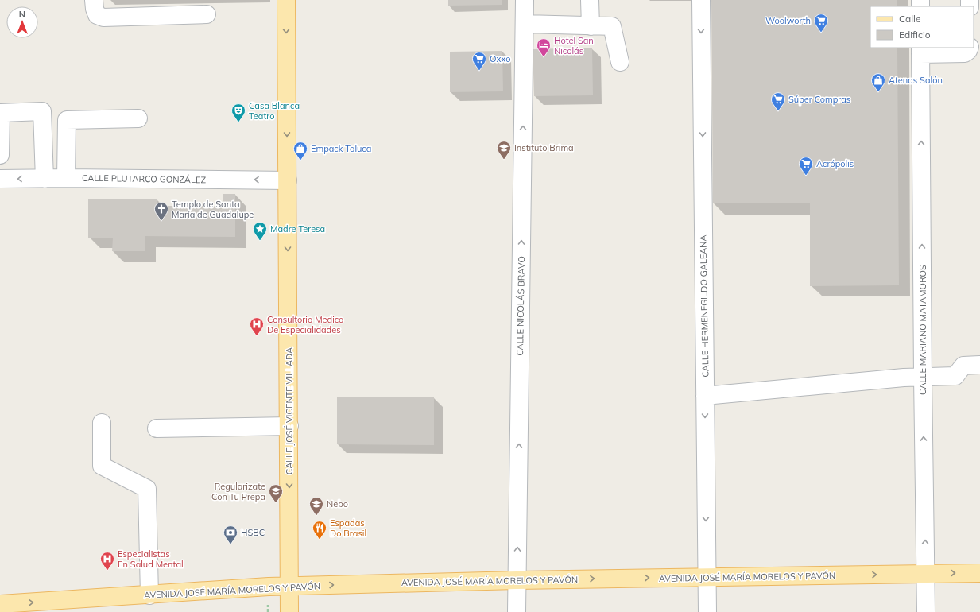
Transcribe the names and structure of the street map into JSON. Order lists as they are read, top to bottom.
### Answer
{
  "streets": {
    "main road": ["CALLE JOSÉ VICENTE VILLADA", "AVENIDA JOSÉ MARÍA MORELOS Y PAVÓN"],
    "street": [
      "CALLE PLUTARCO GONZÁLEZ",
      "CALLE NICOLÁS BRAVO",
      "CALLE HERMENEGILDO GALEANA",
      "CALLE MARIANO MATAMOROS"
    ]
  },
  "crossings": [
    ["CALLE PLUTARCO GONZÁLEZ", "CALLE JOSÉ VICENTE VILLADA"],
    ["CALLE NICOLÁS BRAVO", "AVENIDA JOSÉ MARÍA MORELOS Y PAVÓN"],
    ["CALLE HERMENEGILDO GALEANA", "AVENIDA JOSÉ MARÍA MORELOS Y PAVÓN"],
    ["CALLE MARIANO MATAMOROS", "AVENIDA JOSÉ MARÍA MORELOS Y PAVÓN"],
    ["CALLE JOSÉ VICENTE VILLADA", "AVENIDA JOSÉ MARÍA MORELOS Y PAVÓN"]
  ],
  "one_way": [
    "CALLE PLUTARCO GONZÁLEZ",
    "CALLE NICOLÁS BRAVO",
    "CALLE HERMENEGILDO GALEANA",
    "CALLE MARIANO MATAMOROS",
    "CALLE JOSÉ VICENTE VILLADA",
    "AVENIDA JOSÉ MARÍA MORELOS Y PAVÓN"
  ],
  "places": {
    "supermarket": [
      "Woolworth",
      "Oxxo",
      "Súper Compras",
      "Acrópolis"
    ],
    "hotel": ["Hotel San Nicolás"],
    "shop": ["Atenas Salón", "Empack Toluca"],
    "theatre": ["Casa Blanca Teatro"],
    "school or university": ["Instituto Brima", "Regularizate Con Tu Prepa", "Nebo"],
    "church": ["Templo de Santa María de Guadalupe"],
    "place": ["Madre Teresa"],
    "hospital": ["Consultorio Medico De Especialidades", "Especialistas En Salud Mental"],
    "restaurant": ["Espadas Do Brasil"],
    "bank": ["HSBC"]
  },
  "legend": ["Calle", "Edificio"],
  "north": "top"
}
